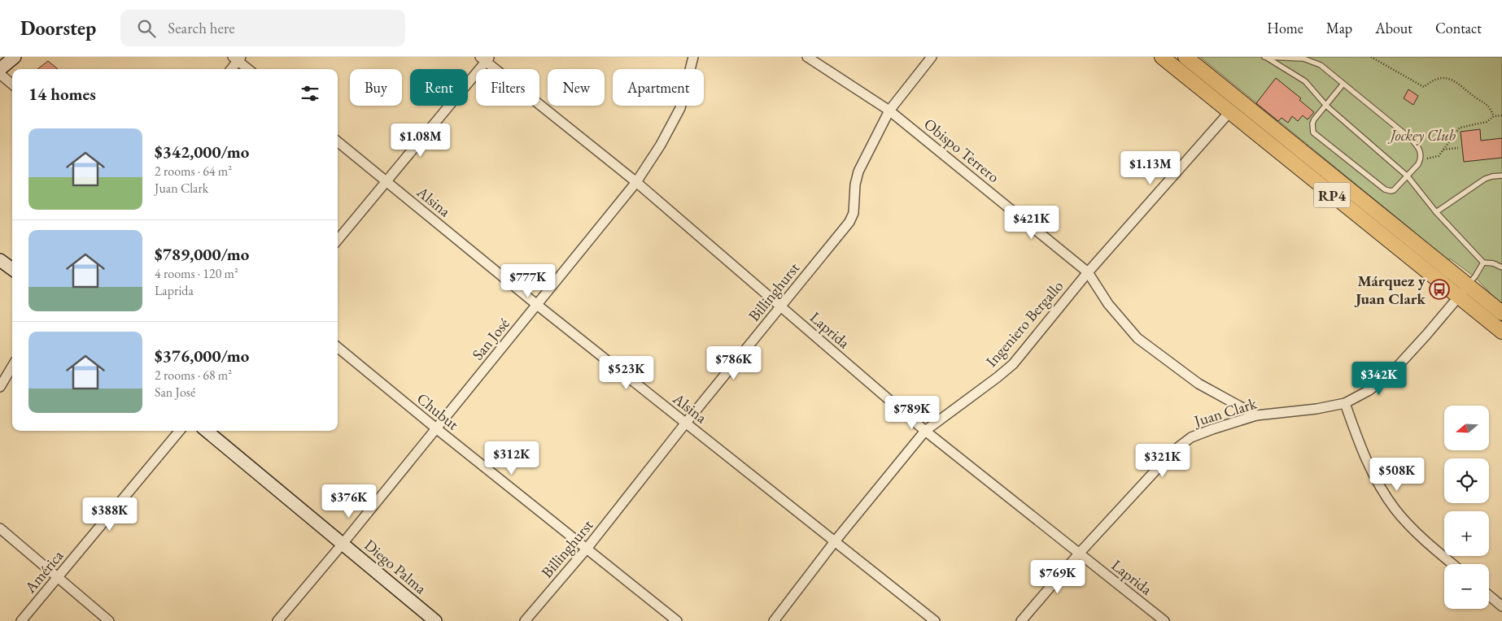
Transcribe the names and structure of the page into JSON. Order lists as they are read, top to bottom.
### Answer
{
  "streets": {
    "main road": ["RP4", "Diego Palma"],
    "street": [
      "Obispo Terrero",
      "Alsina",
      "Billinghurst",
      "Ingeniero Bergallo",
      "Laprida",
      "San José",
      "Chubut",
      "Juan Clark",
      "América"
    ]
  },
  "crossings": [
    ["Obispo Terrero", "Billinghurst"],
    ["Obispo Terrero", "Ingeniero Bergallo"],
    ["Obispo Terrero", "Juan Clark"],
    ["RP4", "Ingeniero Bergallo"],
    ["RP4", "Juan Clark"],
    ["Alsina", "Billinghurst"],
    ["Alsina", "Ingeniero Bergallo"],
    ["Alsina", "San José"],
    ["Billinghurst", "Laprida"],
    ["Billinghurst", "Chubut"],
    ["Ingeniero Bergallo", "Laprida"],
    ["Laprida", "San José"],
    ["Laprida", "Juan Clark"],
    ["San José", "Chubut"],
    ["San José", "Diego Palma"]
  ],
  "parks": ["Jockey Club"],
  "places": {
    "bus stop": ["Márquez y Juan Clark"]
  },
  "north": "left",
  "page": {
    "header": "Doorstep",
    "search": "Search here",
    "nav": [
      "Home",
      "Map",
      "About",
      "Contact"
    ],
    "chip": [
      "Buy",
      "Rent",
      "Filters",
      "New",
      "Apartment"
    ],
    "heading": "14 homes",
    "list": [
      {
        "name": "$342,000/mo",
        "note": "2 rooms · 64 m² · Juan Clark"
      },
      {
        "name": "$789,000/mo",
        "note": "4 rooms · 120 m² · Laprida"
      },
      {
        "name": "$376,000/mo",
        "note": "2 rooms · 68 m² · San José"
      }
    ],
    "price": [
      "$1.08M",
      "$1.13M",
      "$421K",
      "$777K",
      "$786K",
      "$523K",
      "$342K",
      "$789K",
      "$312K",
      "$321K",
      "$508K",
      "$376K",
      "$388K",
      "$769K"
    ],
    "map_buttons": ["+", "−"]
  }
}
